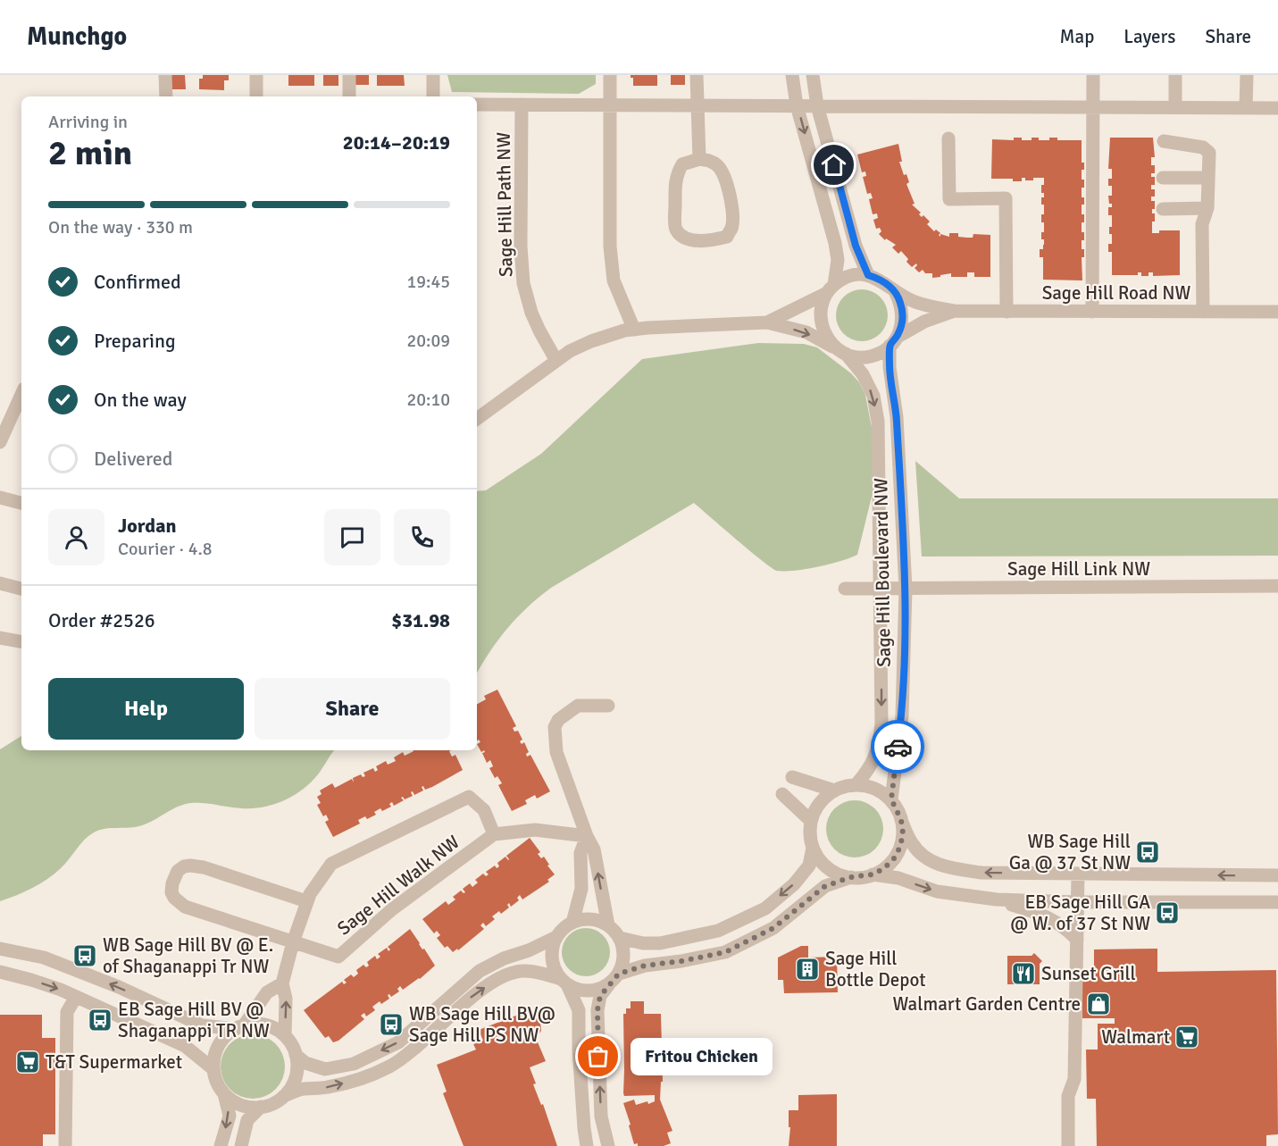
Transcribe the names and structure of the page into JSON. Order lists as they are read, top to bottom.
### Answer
{
  "streets": {
    "street": [
      "Sage Hill Path NW",
      "Sage Hill Road NW",
      "Sage Hill Link NW",
      "Sage Hill Boulevard NW",
      "Sage Hill Walk NW"
    ]
  },
  "crossings": [
    ["Sage Hill Road NW", "Sage Hill Boulevard NW"],
    ["Sage Hill Link NW", "Sage Hill Boulevard NW"]
  ],
  "places": {
    "bus stop": [
      "WB Sage Hill Ga @ 37 St NW",
      "EB Sage Hill GA @ W. of 37 St NW",
      "WB Sage Hill BV @ E. of Shaganappi Tr NW",
      "EB Sage Hill BV @ Shaganappi TR NW",
      "WB Sage Hill BV@ Sage Hill PS NW"
    ],
    "building": ["Sage Hill Bottle Depot"],
    "restaurant": ["Sunset Grill"],
    "shop": ["Walmart Garden Centre"],
    "supermarket": ["Walmart", "T&T Supermarket"],
    "other": ["Fritou Chicken"]
  },
  "page": {
    "header": "Munchgo",
    "nav": ["Map", "Layers", "Share"],
    "heading": ["2 min", "Arriving in", "20:14–20:19"],
    "panel": [
      "Jordan",
      "Courier · 4.8",
      "Order #2526",
      "$31.98"
    ],
    "bar": "On the way · 330 m",
    "list": [
      ["Confirmed", "19:45"],
      ["Preparing", "20:09"],
      ["On the way", "20:10"],
      "Delivered"
    ],
    "buttons": ["Help", "Share"],
    "bubble": "Fritou Chicken"
  }
}
